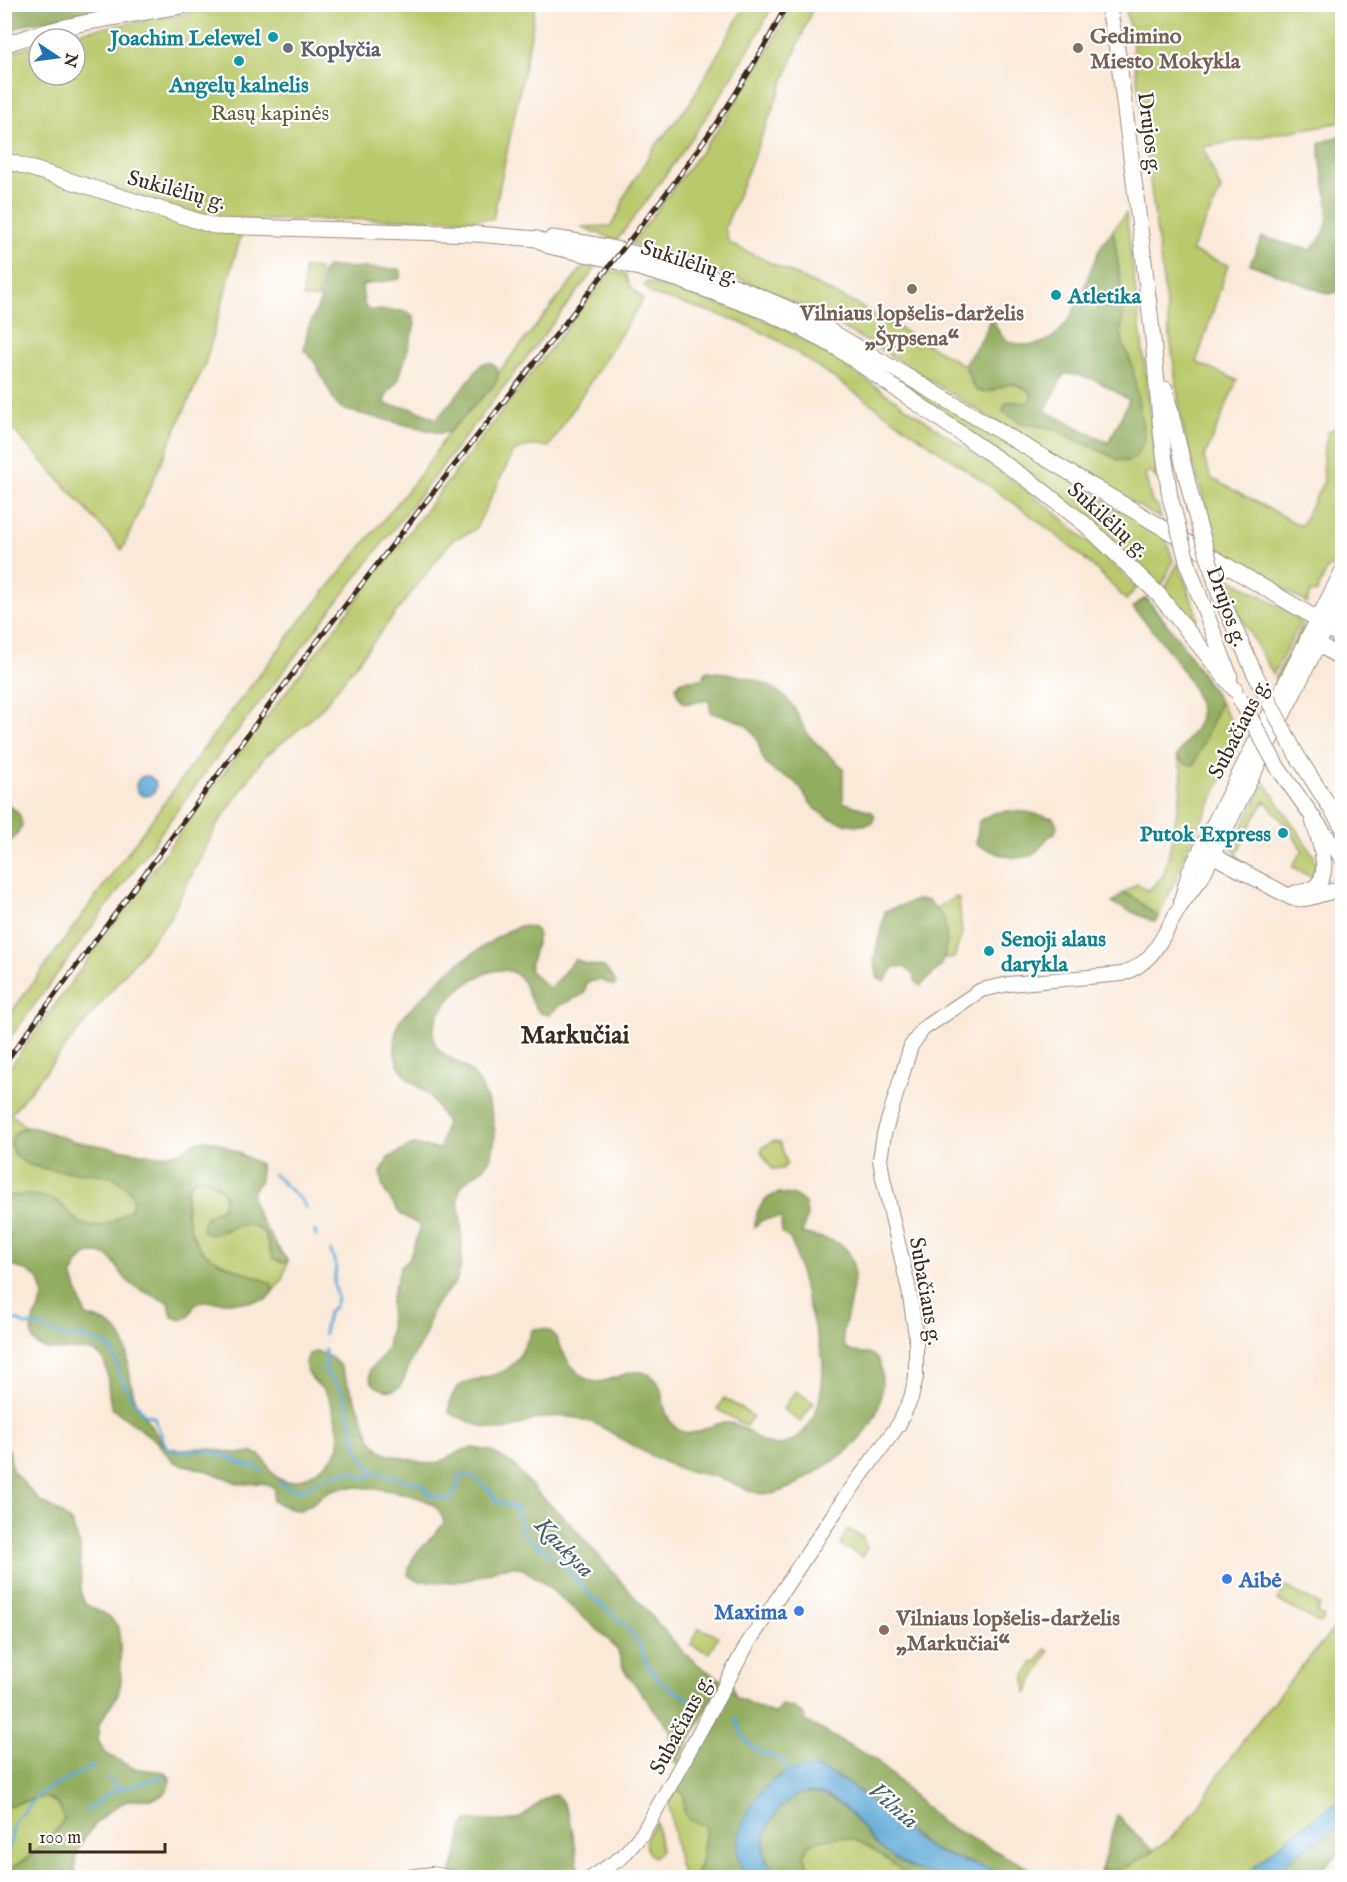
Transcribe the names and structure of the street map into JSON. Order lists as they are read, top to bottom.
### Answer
{
  "streets": {
    "main road": ["Drujos g.", "Sukilėlių g."],
    "street": ["Subačiaus g."]
  },
  "crossings": [
    ["Drujos g.", "Sukilėlių g."]
  ],
  "districts": ["Markučiai"],
  "water": ["Kaukysa", "Vilnia"],
  "parks": ["Rasų kapinės"],
  "places": [
    "Joachim Lelewel",
    "Koplyčia",
    "Gedimino Miesto Mokykla",
    "Angelų kalnelis",
    "Vilniaus lopšelis-darželis „Šypsena“",
    "Atletika",
    "Putok Express",
    "Senoji alaus darykla",
    "Aibė",
    "Maxima",
    "Vilniaus lopšelis-darželis „Markučiai“"
  ],
  "scale_bar": "100 m",
  "north": "right"
}
